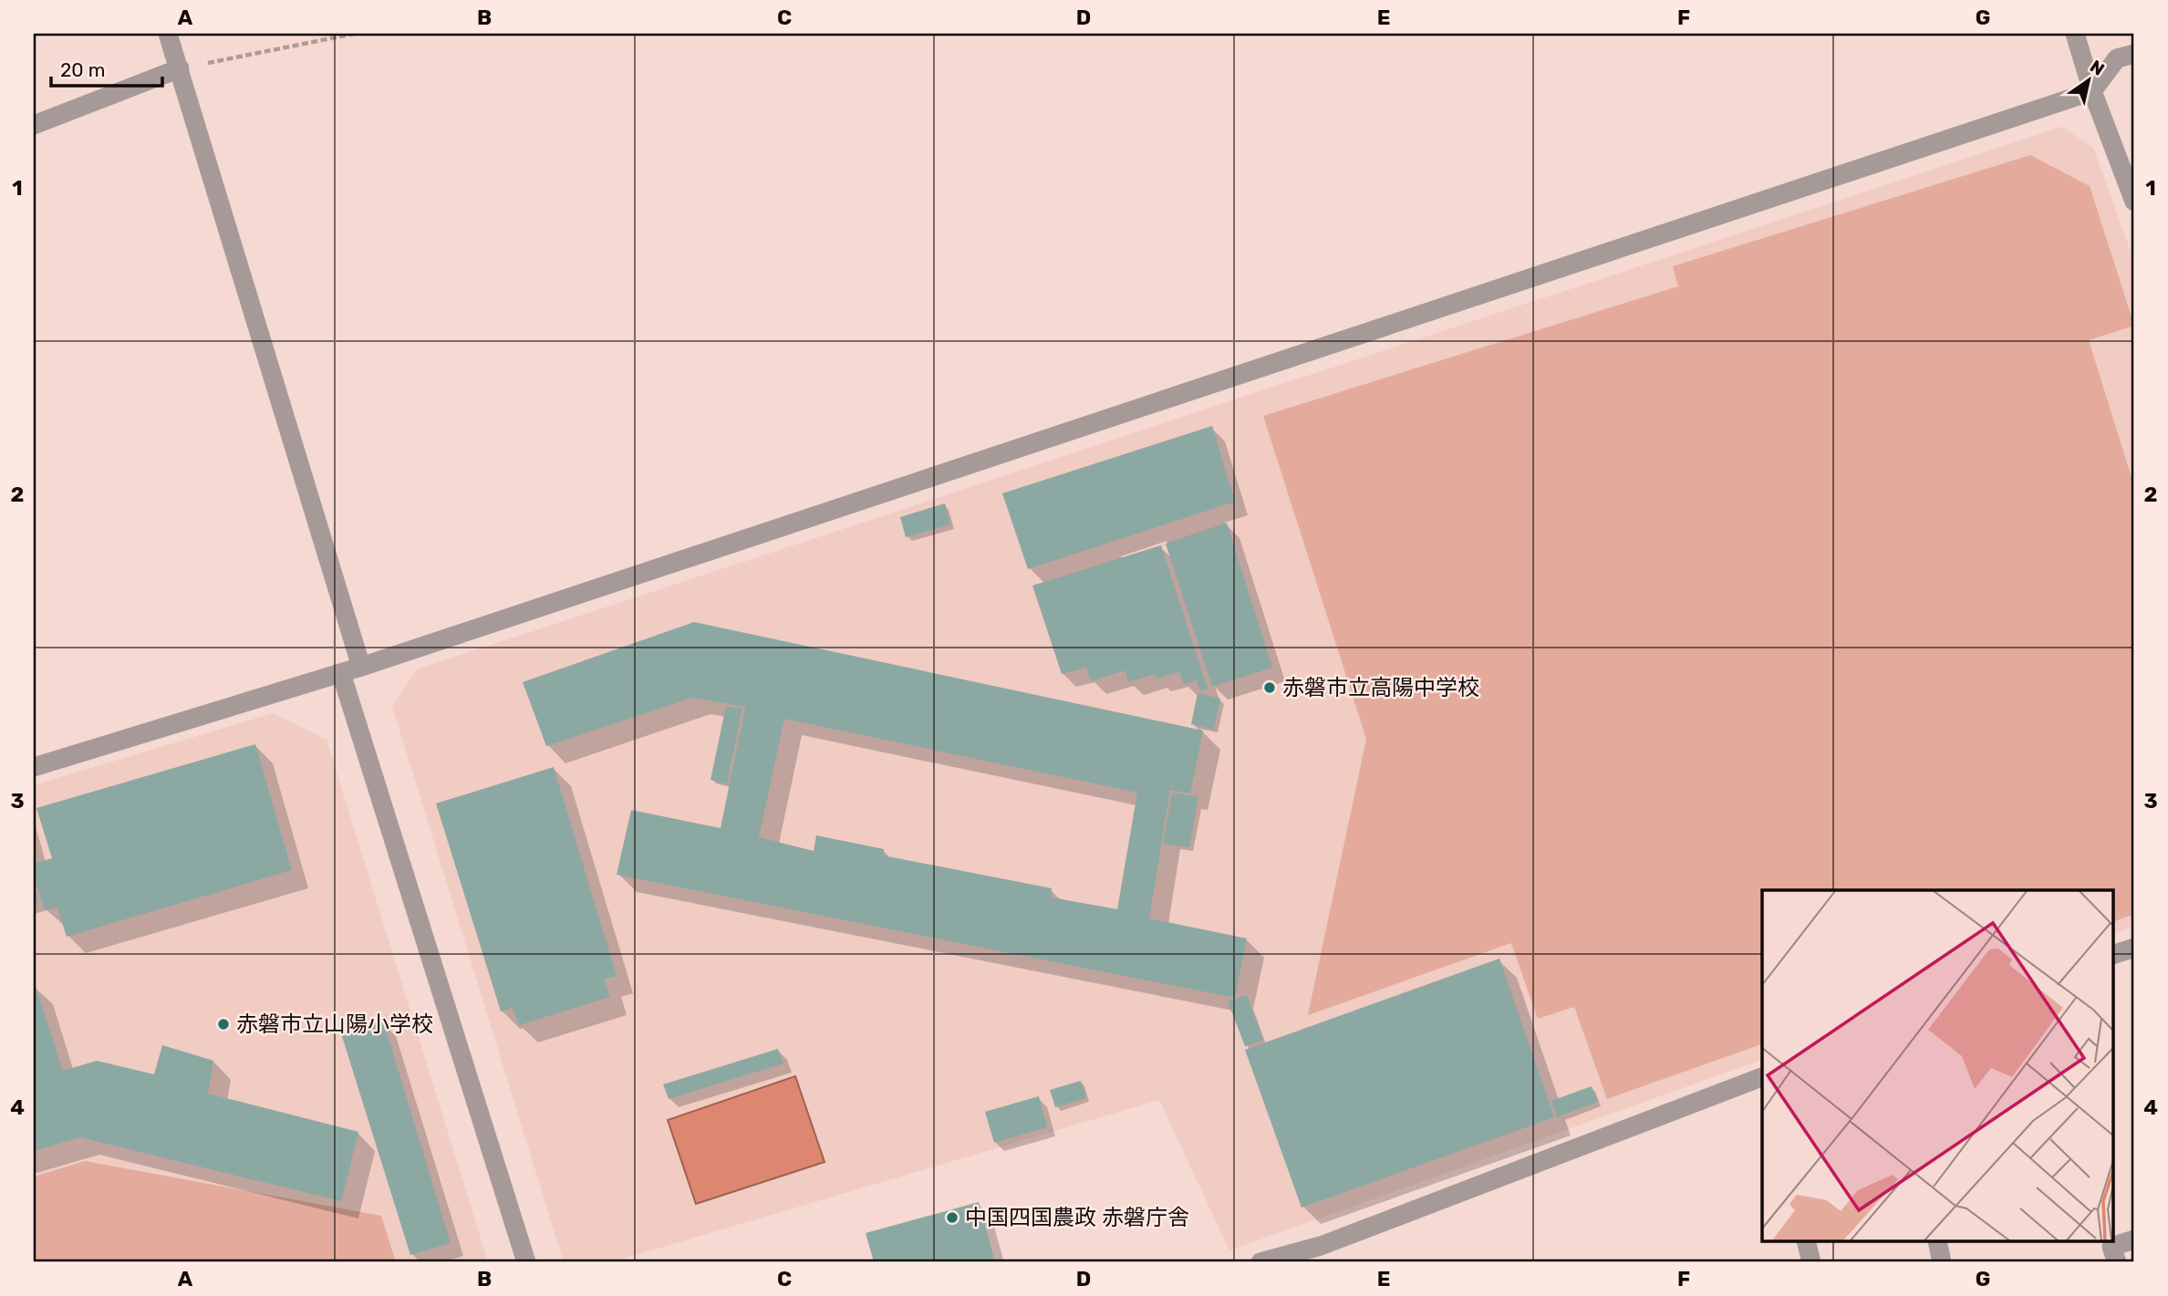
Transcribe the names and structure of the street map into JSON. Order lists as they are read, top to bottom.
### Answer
{
  "places": ["赤磐市立高陽中学校", "赤磐市立山陽小学校", "中国四国農政 赤磐庁舎"],
  "scale_bar": "20 m",
  "north": "top right",
  "grid": {
    "columns": [
      "A",
      "B",
      "C",
      "D",
      "E",
      "F",
      "G"
    ],
    "rows": [
      "1",
      "2",
      "3",
      "4"
    ]
  }
}
